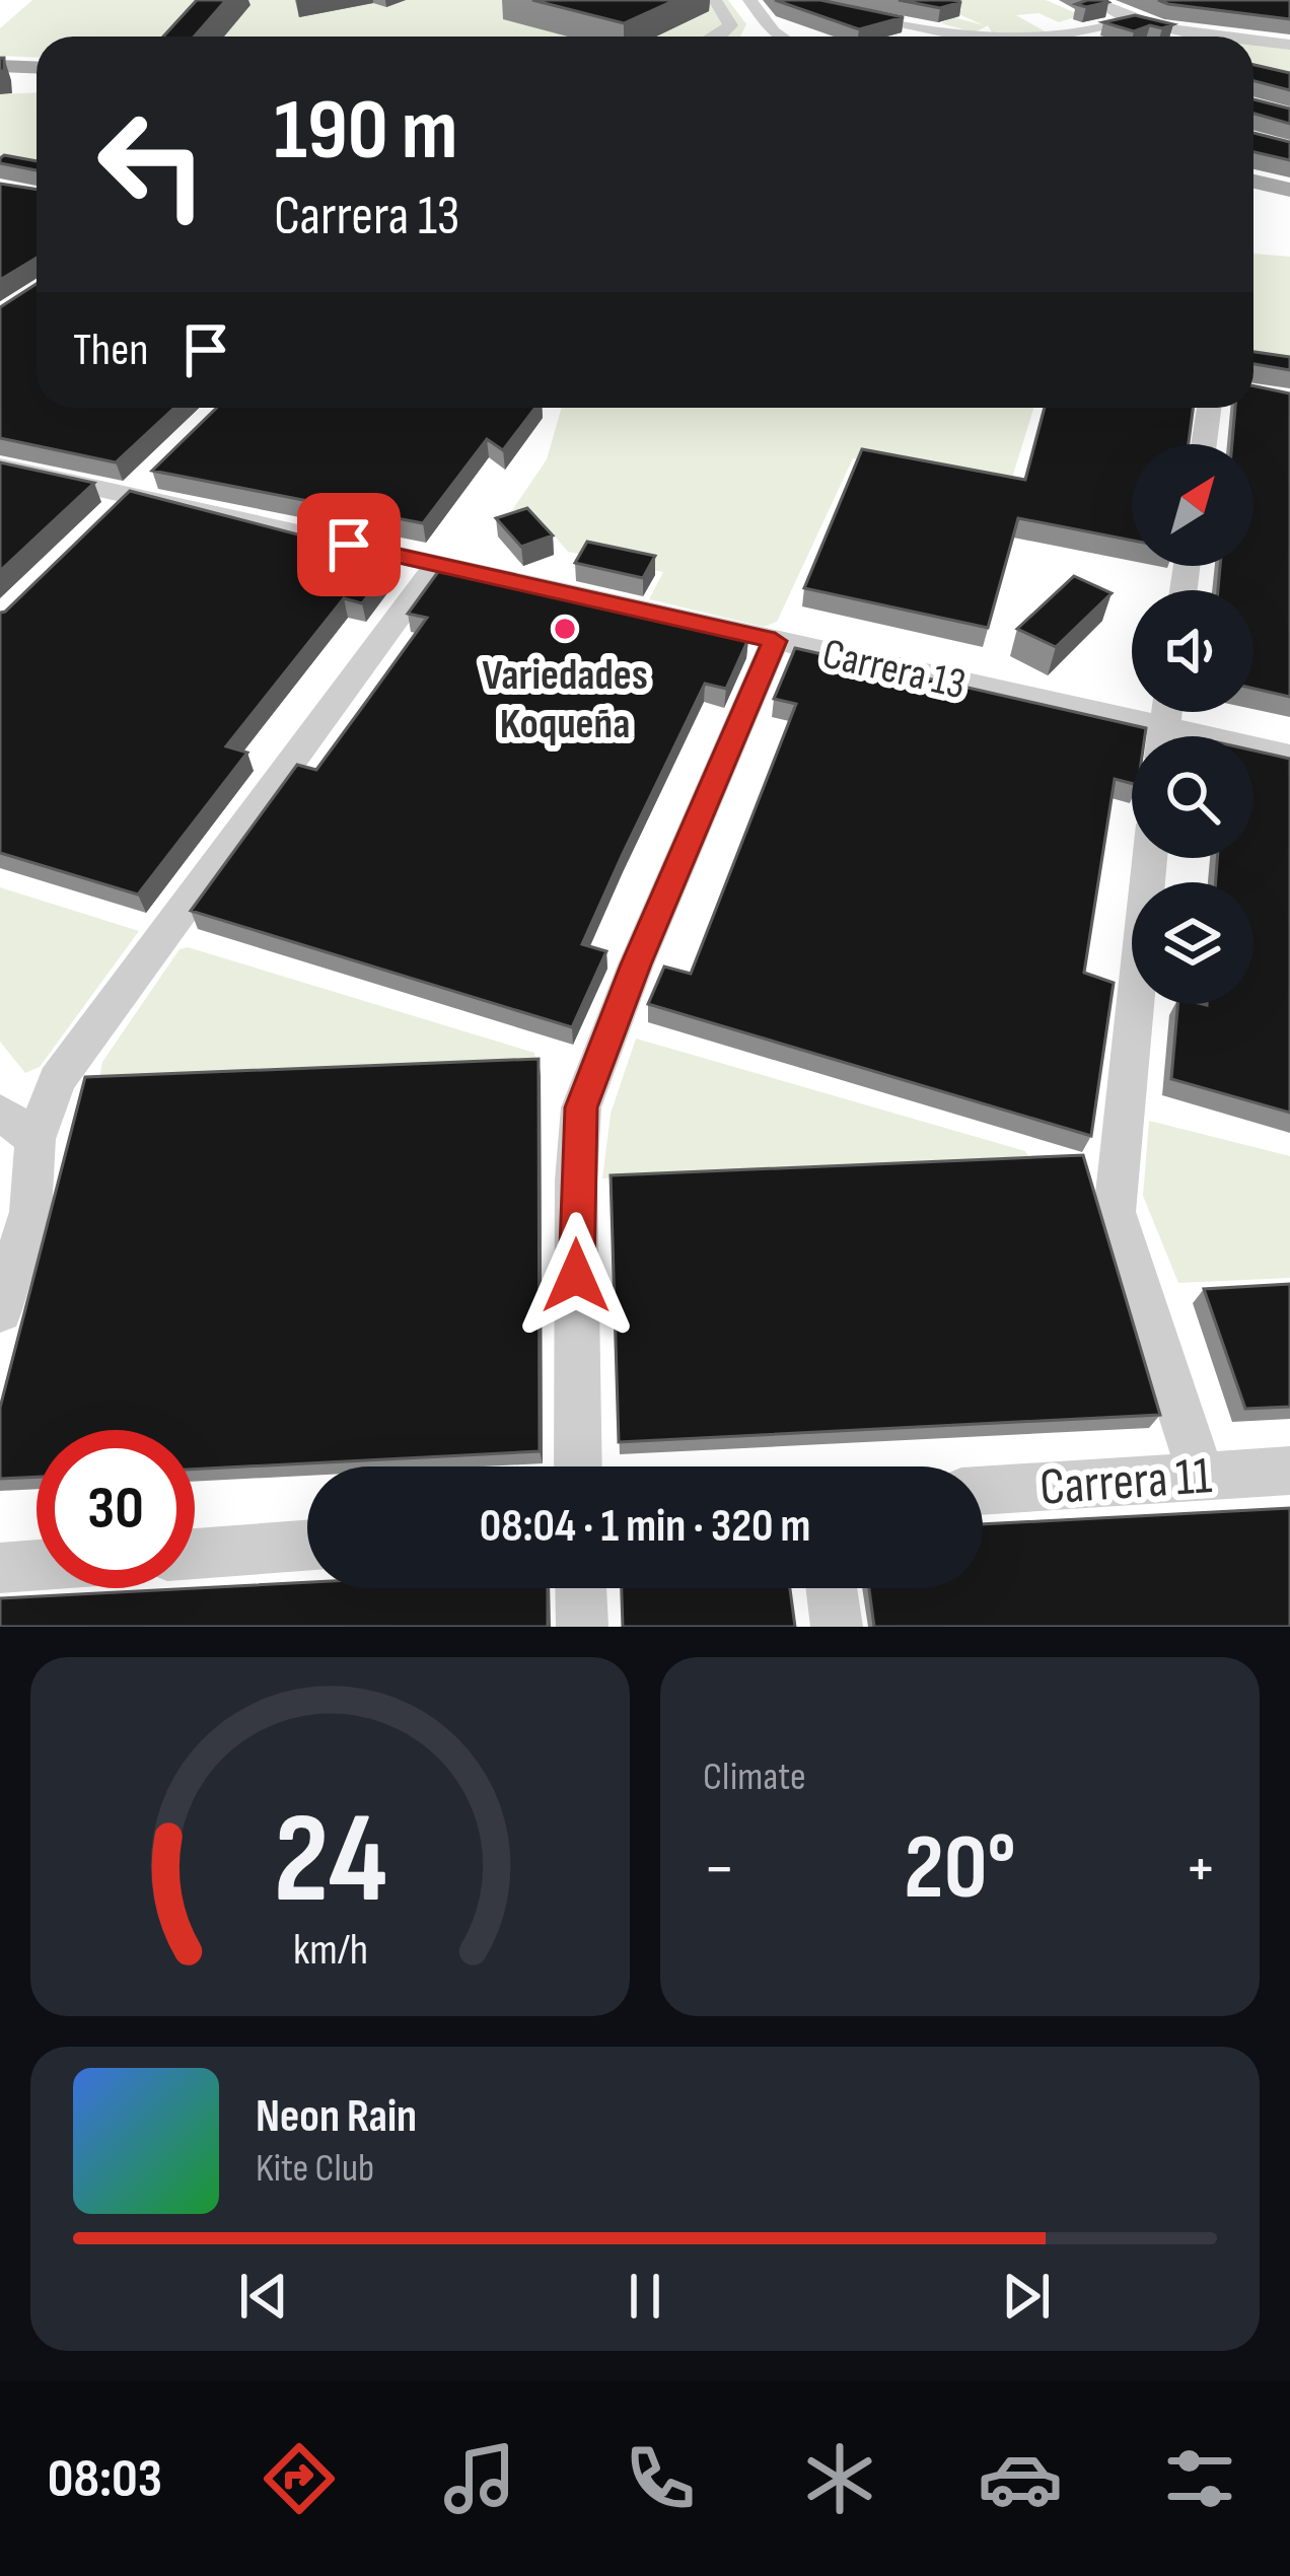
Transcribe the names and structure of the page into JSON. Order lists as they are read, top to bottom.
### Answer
{
  "streets": {
    "street": ["Carrera 13", "Carrera 11"]
  },
  "places": ["Variedades Koqueña"],
  "north": "top right",
  "page": {
    "turn": ["190 m", "Carrera 13"],
    "then": "Then",
    "limit": "30",
    "trip": "08:04 · 1 min · 320 m",
    "tile": "Climate",
    "heat": ["−", "20°", "+"],
    "song": ["Neon Rain", "Kite Club"],
    "tabs": "08:03",
    "gauge": ["24", "km/h"]
  }
}
